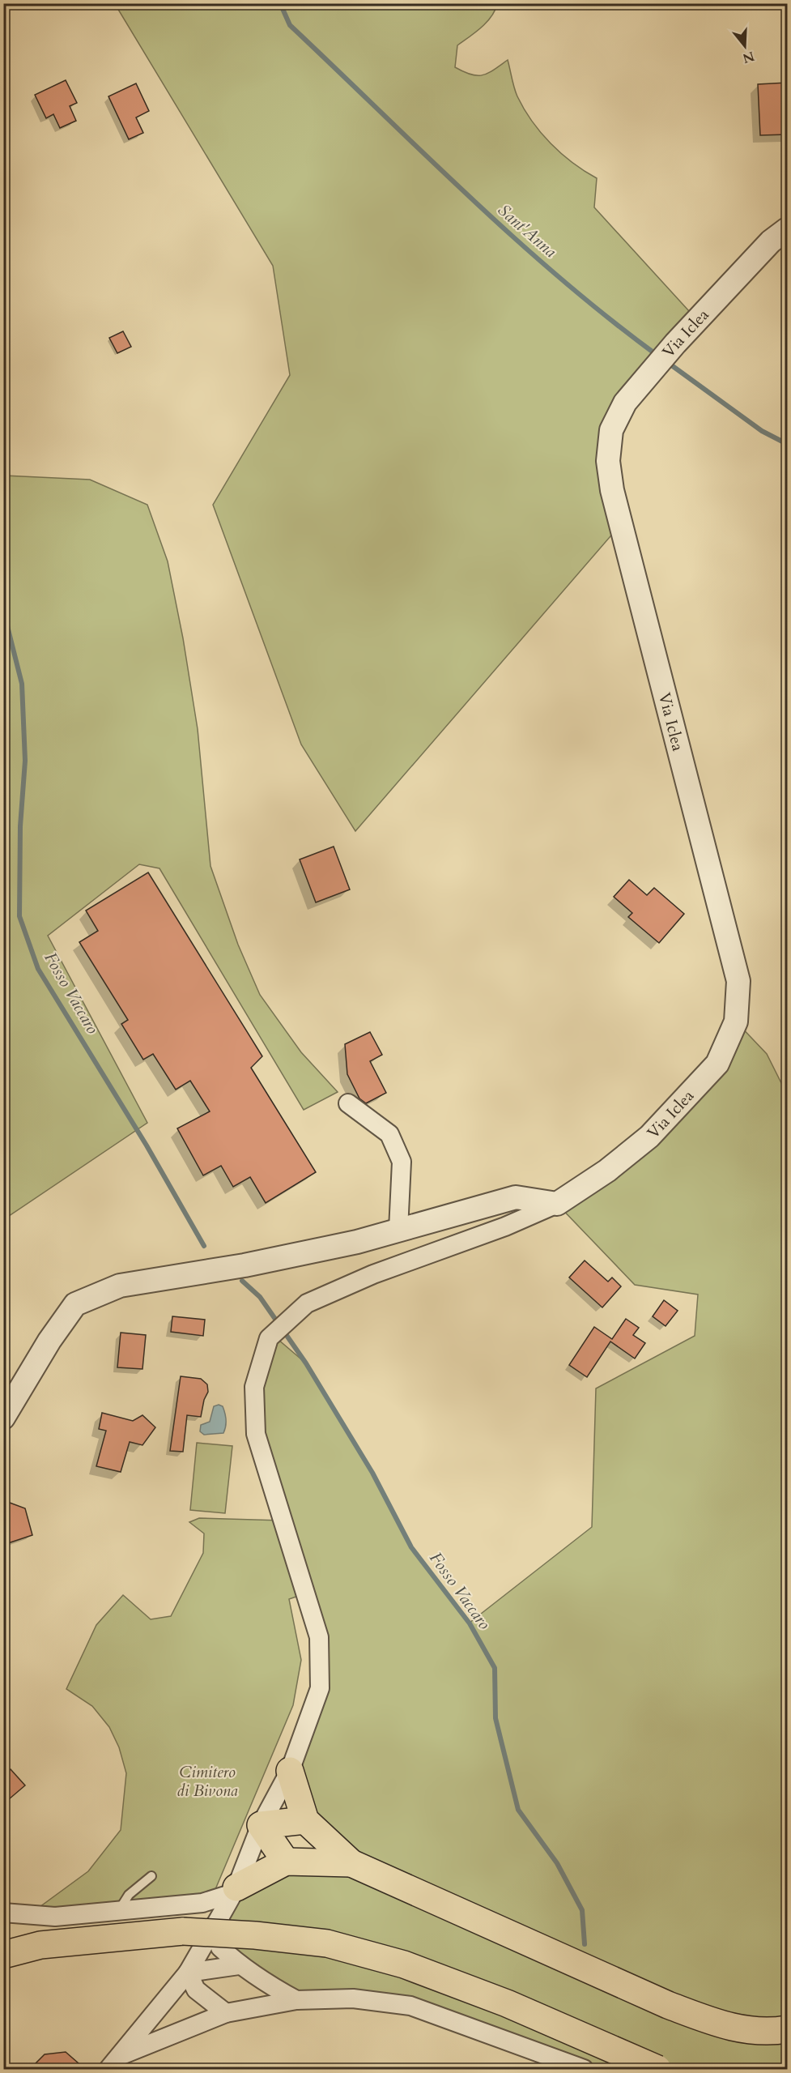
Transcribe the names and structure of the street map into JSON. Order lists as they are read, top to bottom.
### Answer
{
  "streets": {
    "street": ["Via Iclea"]
  },
  "water": ["Sant'Anna", "Fosso Vaccaro"],
  "parks": ["Cimitero di Bivona"],
  "north": "bottom"
}
